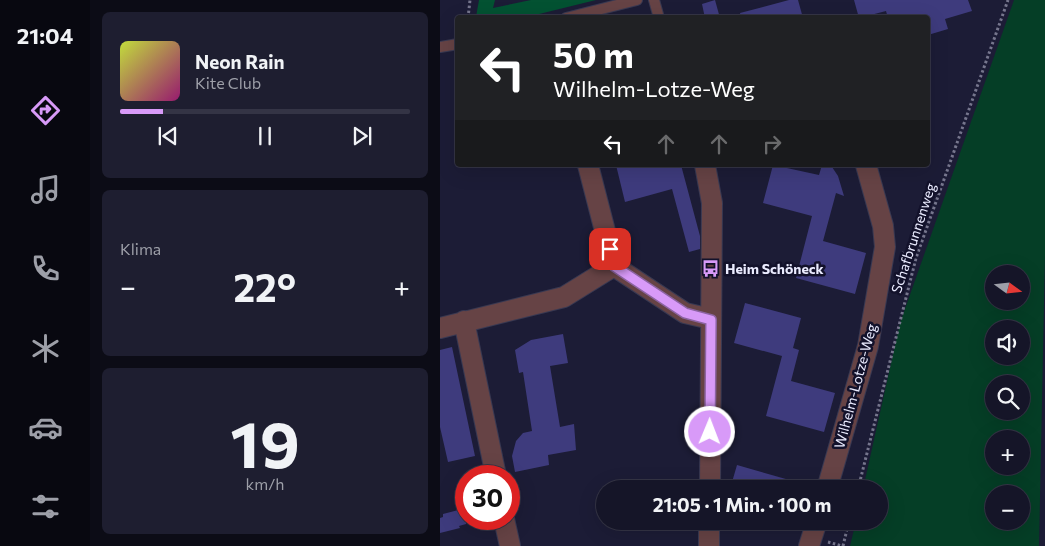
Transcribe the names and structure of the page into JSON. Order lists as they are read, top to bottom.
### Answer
{
  "streets": {
    "street": ["Wilhelm-Lotze-Weg"],
    "path": ["Schafbrunnenweg"]
  },
  "places": {
    "bus stop": ["Heim Schöneck"]
  },
  "north": "right",
  "page": {
    "tabs": "21:04",
    "turn": ["50 m", "Wilhelm-Lotze-Weg"],
    "song": ["Neon Rain", "Kite Club"],
    "tile": [
      "Klima",
      ["19", "km/h"]
    ],
    "map_buttons": ["+", "−"],
    "heat": ["−", "22°", "+"],
    "limit": "30",
    "trip": "21:05 · 1 Min. · 100 m"
  }
}
